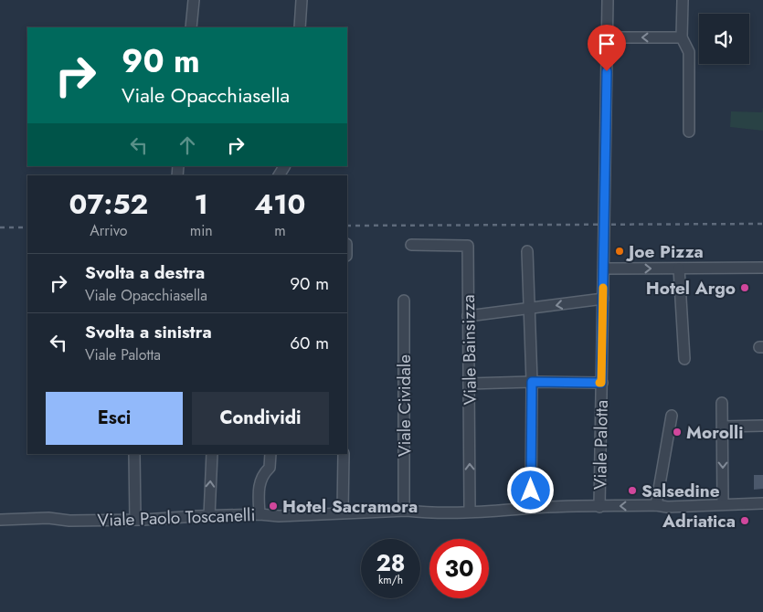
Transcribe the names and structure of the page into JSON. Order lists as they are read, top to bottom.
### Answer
{
  "streets": {
    "street": [
      "Viale Bainsizza",
      "Viale Cividale",
      "Viale Palotta",
      "Viale Paolo Toscanelli"
    ]
  },
  "crossings": [
    ["Viale Bainsizza", "Viale Paolo Toscanelli"],
    ["Viale Cividale", "Viale Paolo Toscanelli"],
    ["Viale Palotta", "Viale Paolo Toscanelli"]
  ],
  "places": [
    "Joe Pizza",
    "Hotel Argo",
    "Morolli",
    "Salsedine",
    "Hotel Sacramora",
    "Adriatica"
  ],
  "page": {
    "turn": ["90 m", "Viale Opacchiasella"],
    "eta": [
      "07:52",
      "Arrivo",
      "1",
      "min",
      "410",
      "m"
    ],
    "list": [
      {
        "name": "Svolta a destra",
        "note": "Viale Opacchiasella",
        "value": "90 m"
      },
      {
        "name": "Svolta a sinistra",
        "note": "Viale Palotta",
        "value": "60 m"
      }
    ],
    "buttons": ["Esci", "Condividi"],
    "speed": "28 km/h",
    "limit": "30"
  }
}
